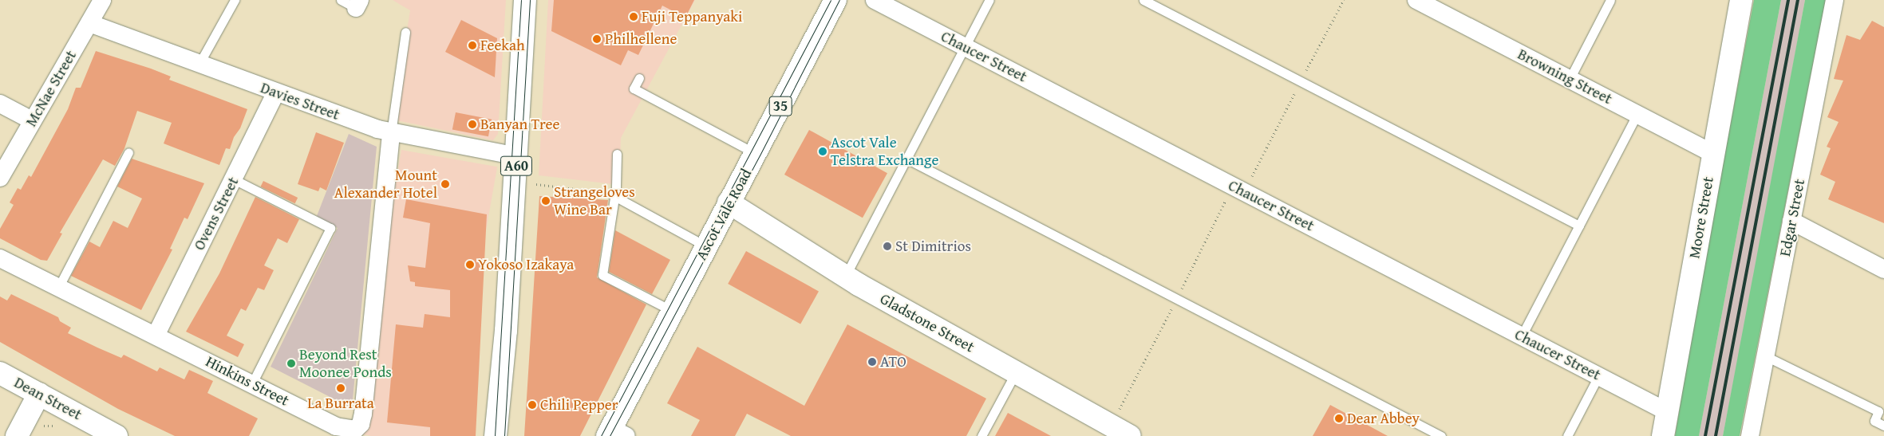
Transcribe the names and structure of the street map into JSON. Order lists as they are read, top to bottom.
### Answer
{
  "streets": {
    "street": [
      "Chaucer Street",
      "Browning Street",
      "McNae Street",
      "Davies Street",
      "35",
      "A60",
      "Ovens Street",
      "Ascot Vale Road",
      "Moore Street",
      "Edgar Street",
      "Gladstone Street",
      "Hinkins Street",
      "Dean Street"
    ]
  },
  "crossings": [
    ["Chaucer Street", "Moore Street"],
    ["Browning Street", "Moore Street"],
    ["McNae Street", "Davies Street"],
    ["Davies Street", "A60"],
    ["Davies Street", "Ovens Street"],
    ["Davies Street", "Hinkins Street"],
    ["Ovens Street", "Hinkins Street"],
    ["Ascot Vale Road", "Gladstone Street"]
  ],
  "places": [
    "Fuji Teppanyaki",
    "Philhellene",
    "Feekah",
    "Banyan Tree",
    "Ascot Vale Telstra Exchange",
    "Mount Alexander Hotel",
    "Strangeloves Wine Bar",
    "St Dimitrios",
    "Yokoso Izakaya",
    "ATO",
    "Beyond Rest Moonee Ponds",
    "La Burrata",
    "Chili Pepper",
    "Dear Abbey"
  ]
}
